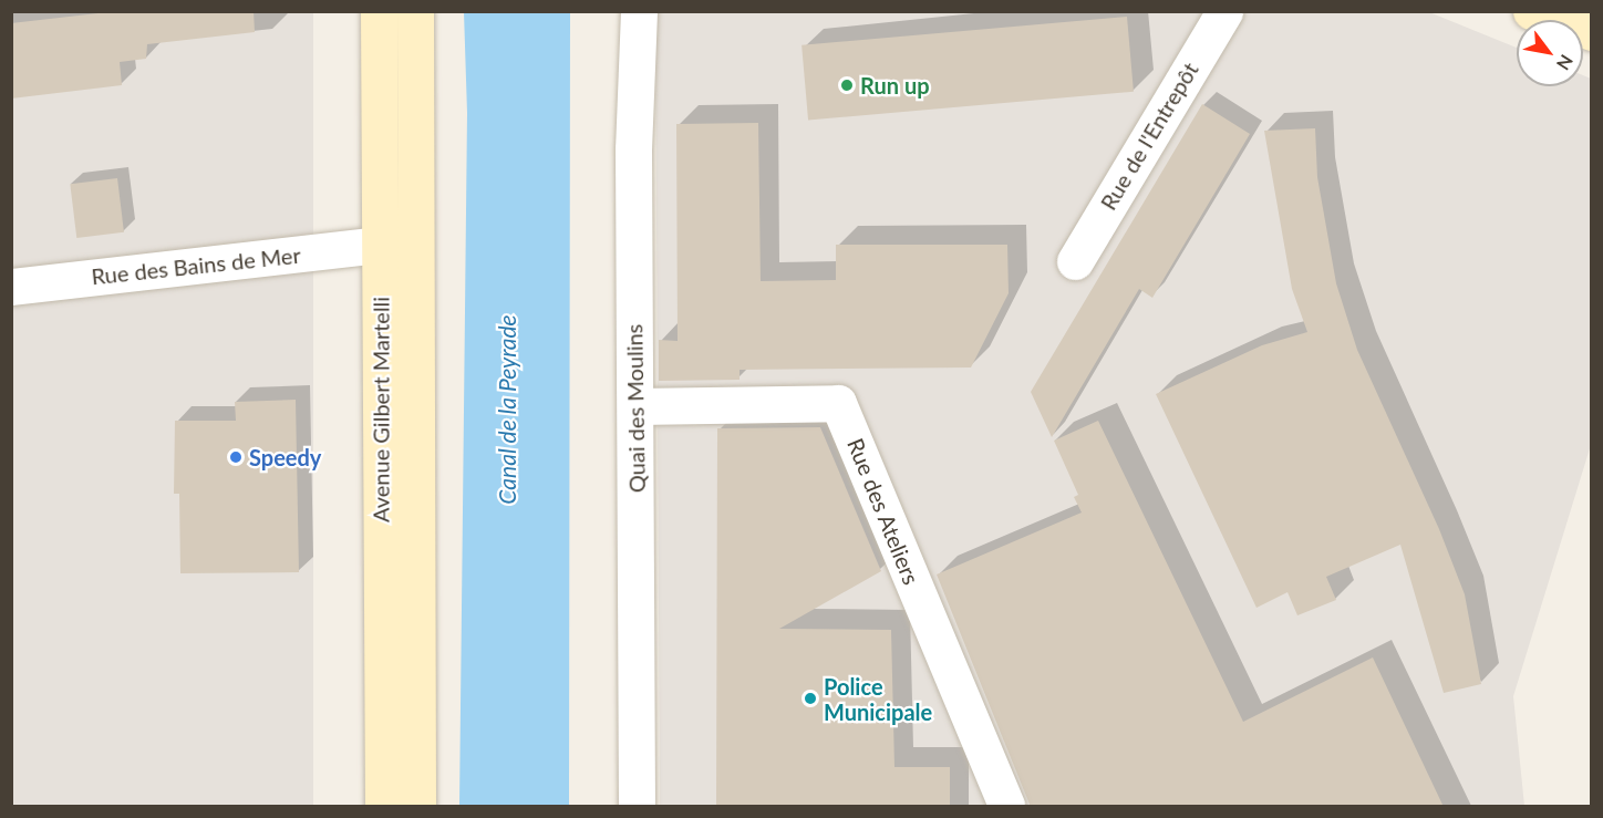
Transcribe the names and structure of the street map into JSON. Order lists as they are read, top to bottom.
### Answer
{
  "streets": {
    "main road": ["Avenue Gilbert Martelli"],
    "street": [
      "Rue de l'Entrepôt",
      "Rue des Bains de Mer",
      "Quai des Moulins",
      "Rue des Ateliers"
    ]
  },
  "crossings": [
    ["Rue des Bains de Mer", "Avenue Gilbert Martelli"],
    ["Quai des Moulins", "Rue des Ateliers"]
  ],
  "water": ["Canal de la Peyrade"],
  "places": ["Run up", "Speedy", "Police Municipale"],
  "north": "bottom right"
}
